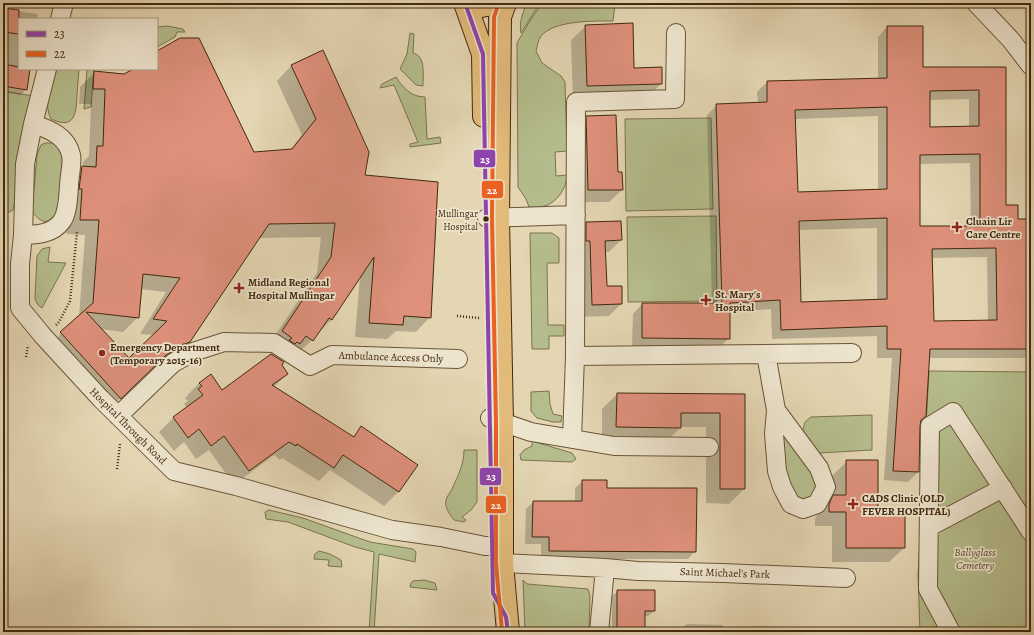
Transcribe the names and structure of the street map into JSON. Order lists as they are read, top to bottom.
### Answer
{
  "streets": {
    "street": ["Ambulance Access Only", "Hospital Through Road", "Saint Michael's Park"]
  },
  "crossings": [
    ["Ambulance Access Only", "Hospital Through Road"],
    ["Hospital Through Road", "Saint Michael's Park"]
  ],
  "parks": ["Ballyglass Cemetery"],
  "places": {
    "other": ["Mullingar Hospital", "Emergency Department (Temporary 2015-16)"],
    "health": [
      "Cluain Lir Care Centre",
      "Midland Regional Hospital Mullingar",
      "St. Mary's Hospital",
      "CADS Clinic (OLD FEVER HOSPITAL)"
    ]
  },
  "lines": ["transit line 23", "transit line 22"],
  "legend": ["23", "22"]
}
